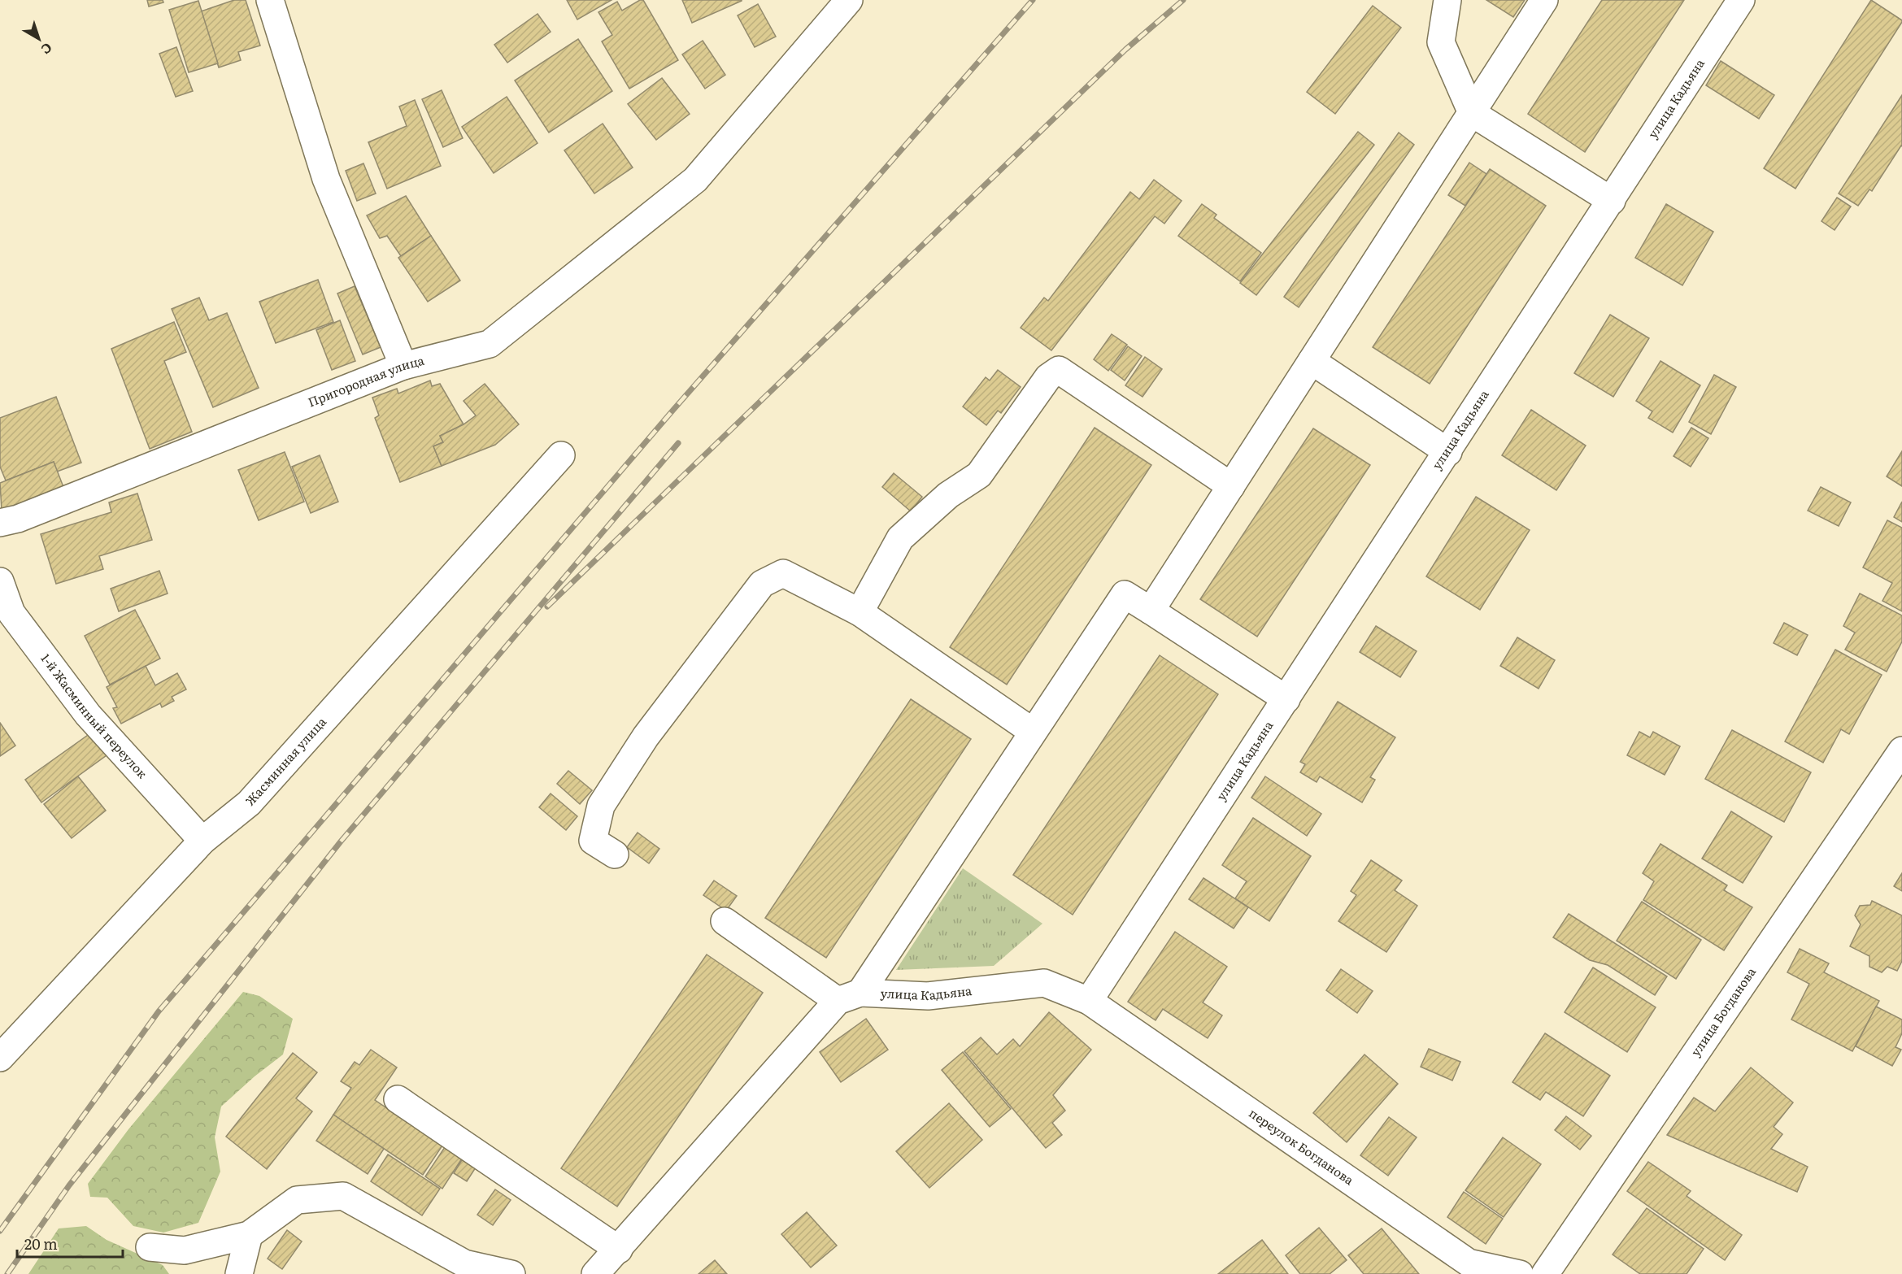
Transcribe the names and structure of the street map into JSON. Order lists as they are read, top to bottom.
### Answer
{
  "streets": {
    "street": [
      "улица Кадьяна",
      "Пригородная улица",
      "1-й Жасминный переулок",
      "Жасминная улица",
      "улица Богданова",
      "переулок Богданова"
    ]
  },
  "crossings": [
    ["улица Кадьяна", "переулок Богданова"],
    ["1-й Жасминный переулок", "Жасминная улица"]
  ],
  "scale_bar": "20 m",
  "north": "bottom right"
}
